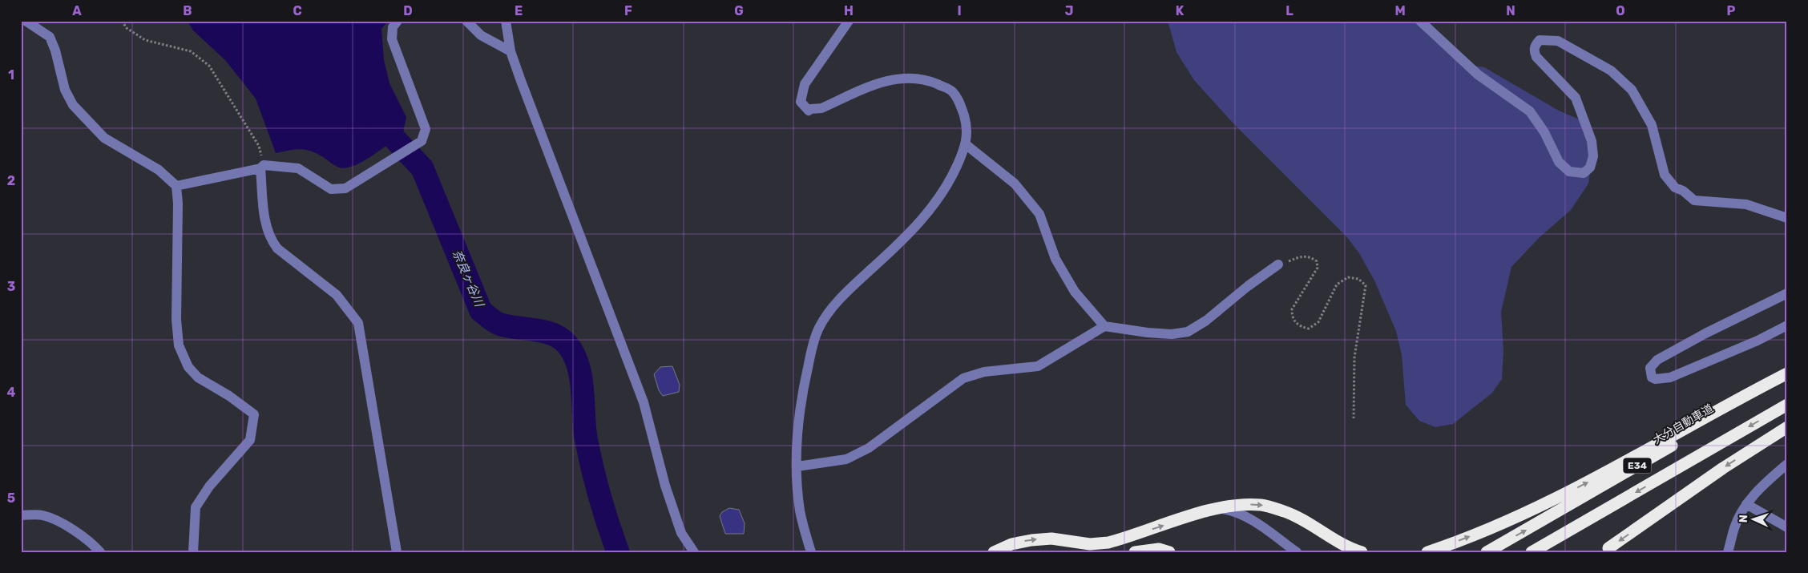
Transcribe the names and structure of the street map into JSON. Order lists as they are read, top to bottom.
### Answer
{
  "streets": {
    "highway": ["大分自動車道", "E34"]
  },
  "water": ["奈良ヶ谷川"],
  "north": "left",
  "grid": {
    "columns": [
      "A",
      "B",
      "C",
      "D",
      "E",
      "F",
      "G",
      "H",
      "I",
      "J",
      "K",
      "L",
      "M",
      "N",
      "O",
      "P"
    ],
    "rows": [
      "1",
      "2",
      "3",
      "4",
      "5"
    ]
  }
}
